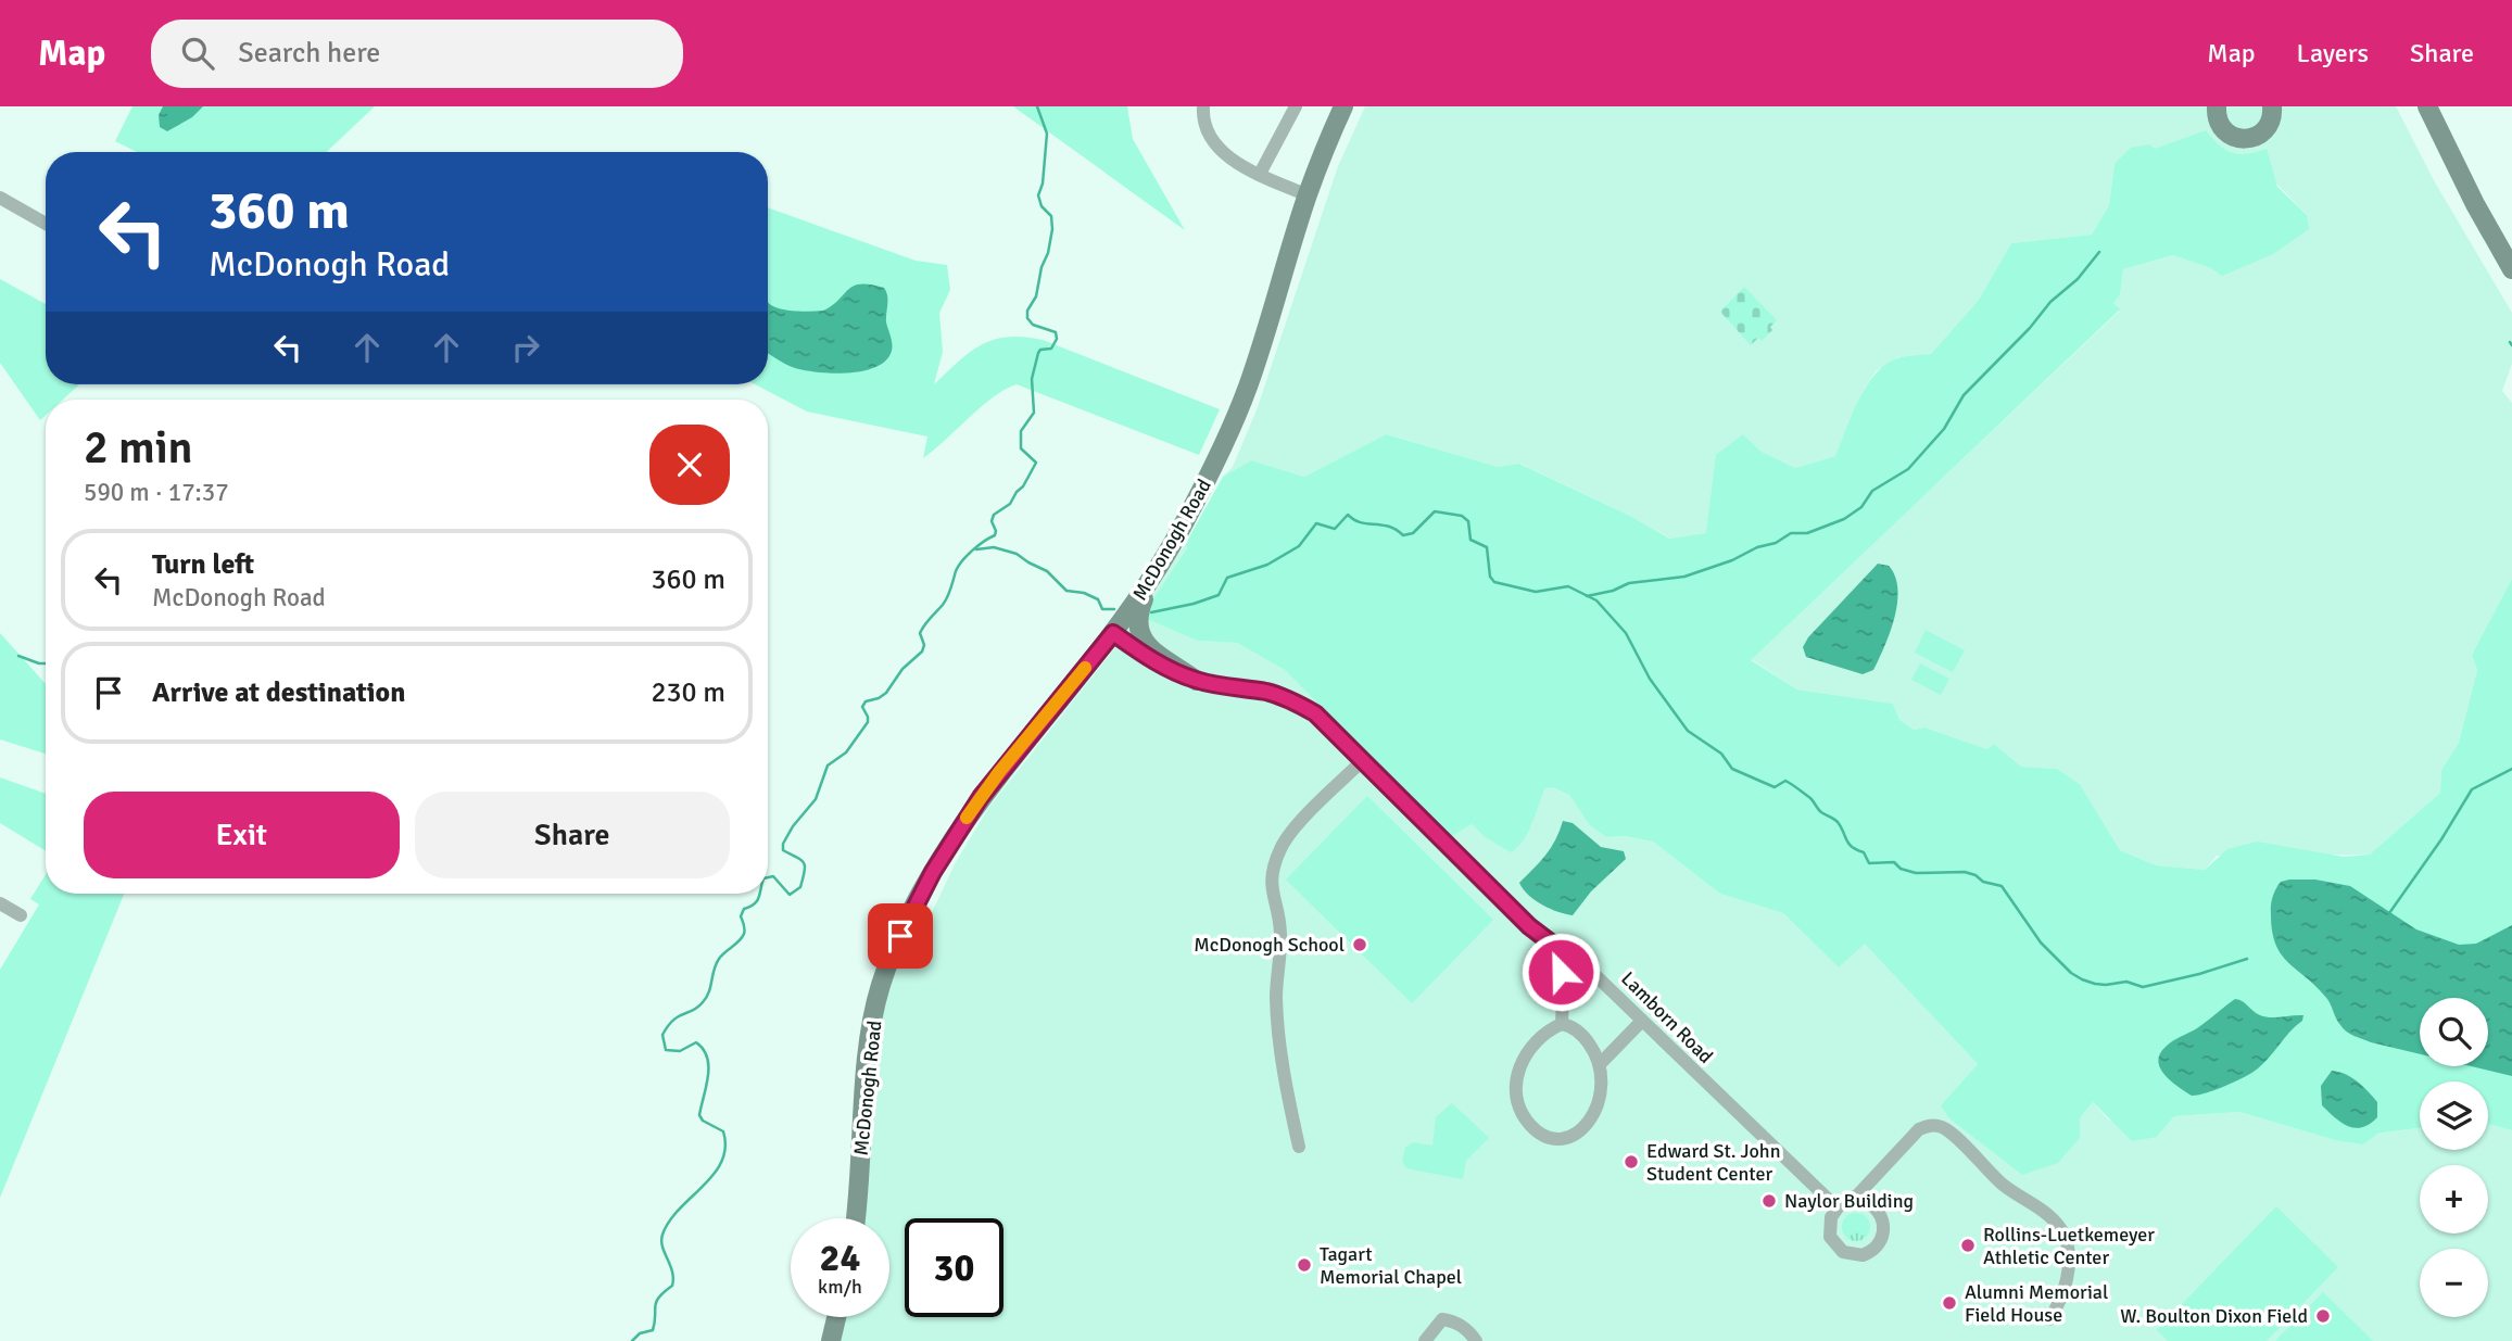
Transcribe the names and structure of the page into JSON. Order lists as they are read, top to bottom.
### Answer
{
  "streets": {
    "main road": ["McDonogh Road"],
    "street": ["Lamborn Road"]
  },
  "crossings": [
    ["McDonogh Road", "Lamborn Road"]
  ],
  "places": [
    "McDonogh School",
    "Edward St. John Student Center",
    "Naylor Building",
    "Rollins-Luetkemeyer Athletic Center",
    "Tagart Memorial Chapel",
    "Alumni Memorial Field House",
    "W. Boulton Dixon Field"
  ],
  "page": {
    "header": "Map",
    "search": "Search here",
    "nav": ["Map", "Layers", "Share"],
    "turn": ["360 m", "McDonogh Road"],
    "heading": ["2 min", "590 m · 17:37"],
    "list": [
      {
        "name": "Turn left",
        "note": "McDonogh Road",
        "value": "360 m"
      },
      {
        "name": "Arrive at destination",
        "value": "230 m"
      }
    ],
    "buttons": ["Exit", "Share"],
    "map_buttons": ["+", "−"],
    "speed": "24 km/h",
    "limit": "30"
  }
}
